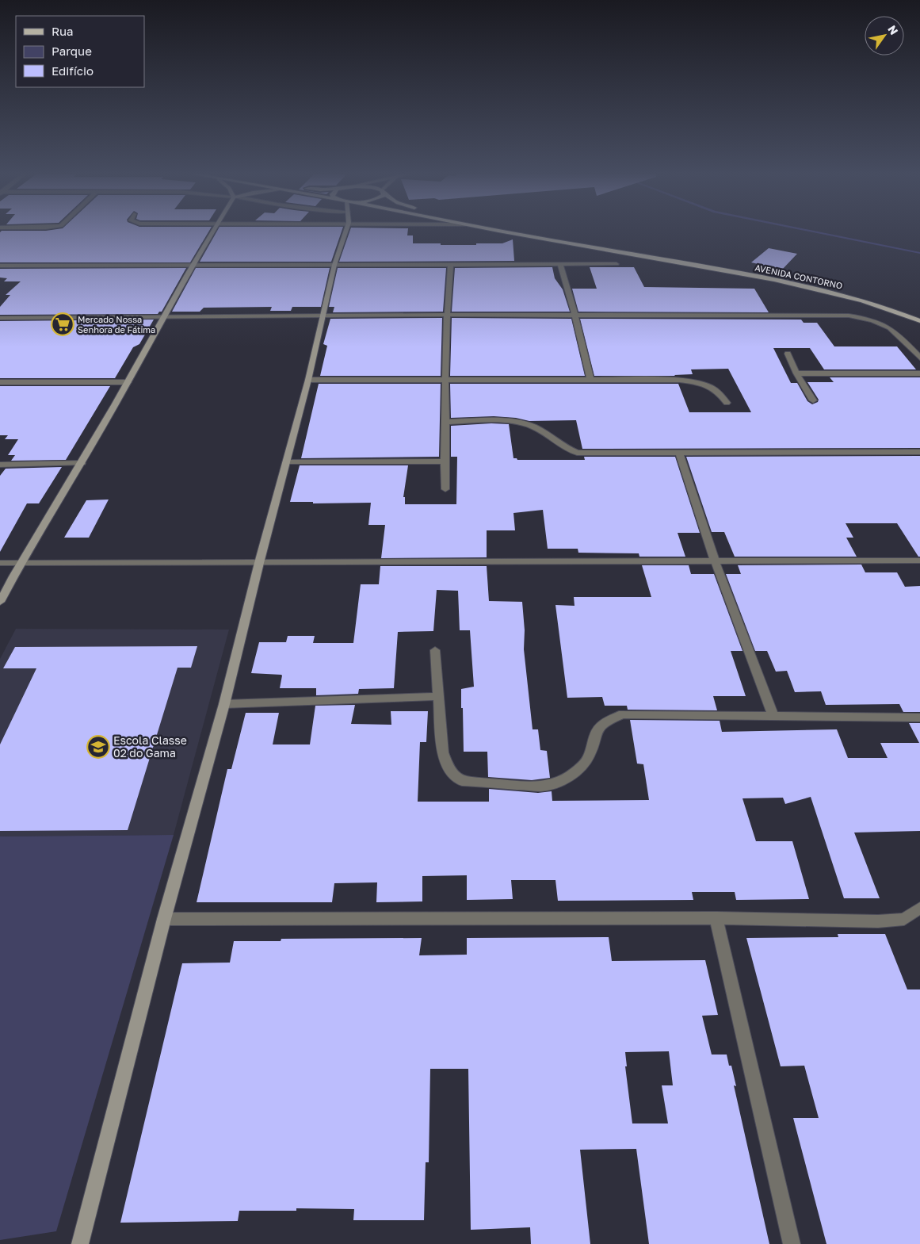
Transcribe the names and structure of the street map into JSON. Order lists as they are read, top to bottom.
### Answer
{
  "streets": {
    "main road": ["AVENIDA CONTORNO"]
  },
  "places": {
    "supermarket": ["Mercado Nossa Senhora de Fátima"],
    "school or university": ["Escola Classe 02 do Gama"]
  },
  "legend": ["Rua", "Parque", "Edifício"],
  "north": "top right"
}
